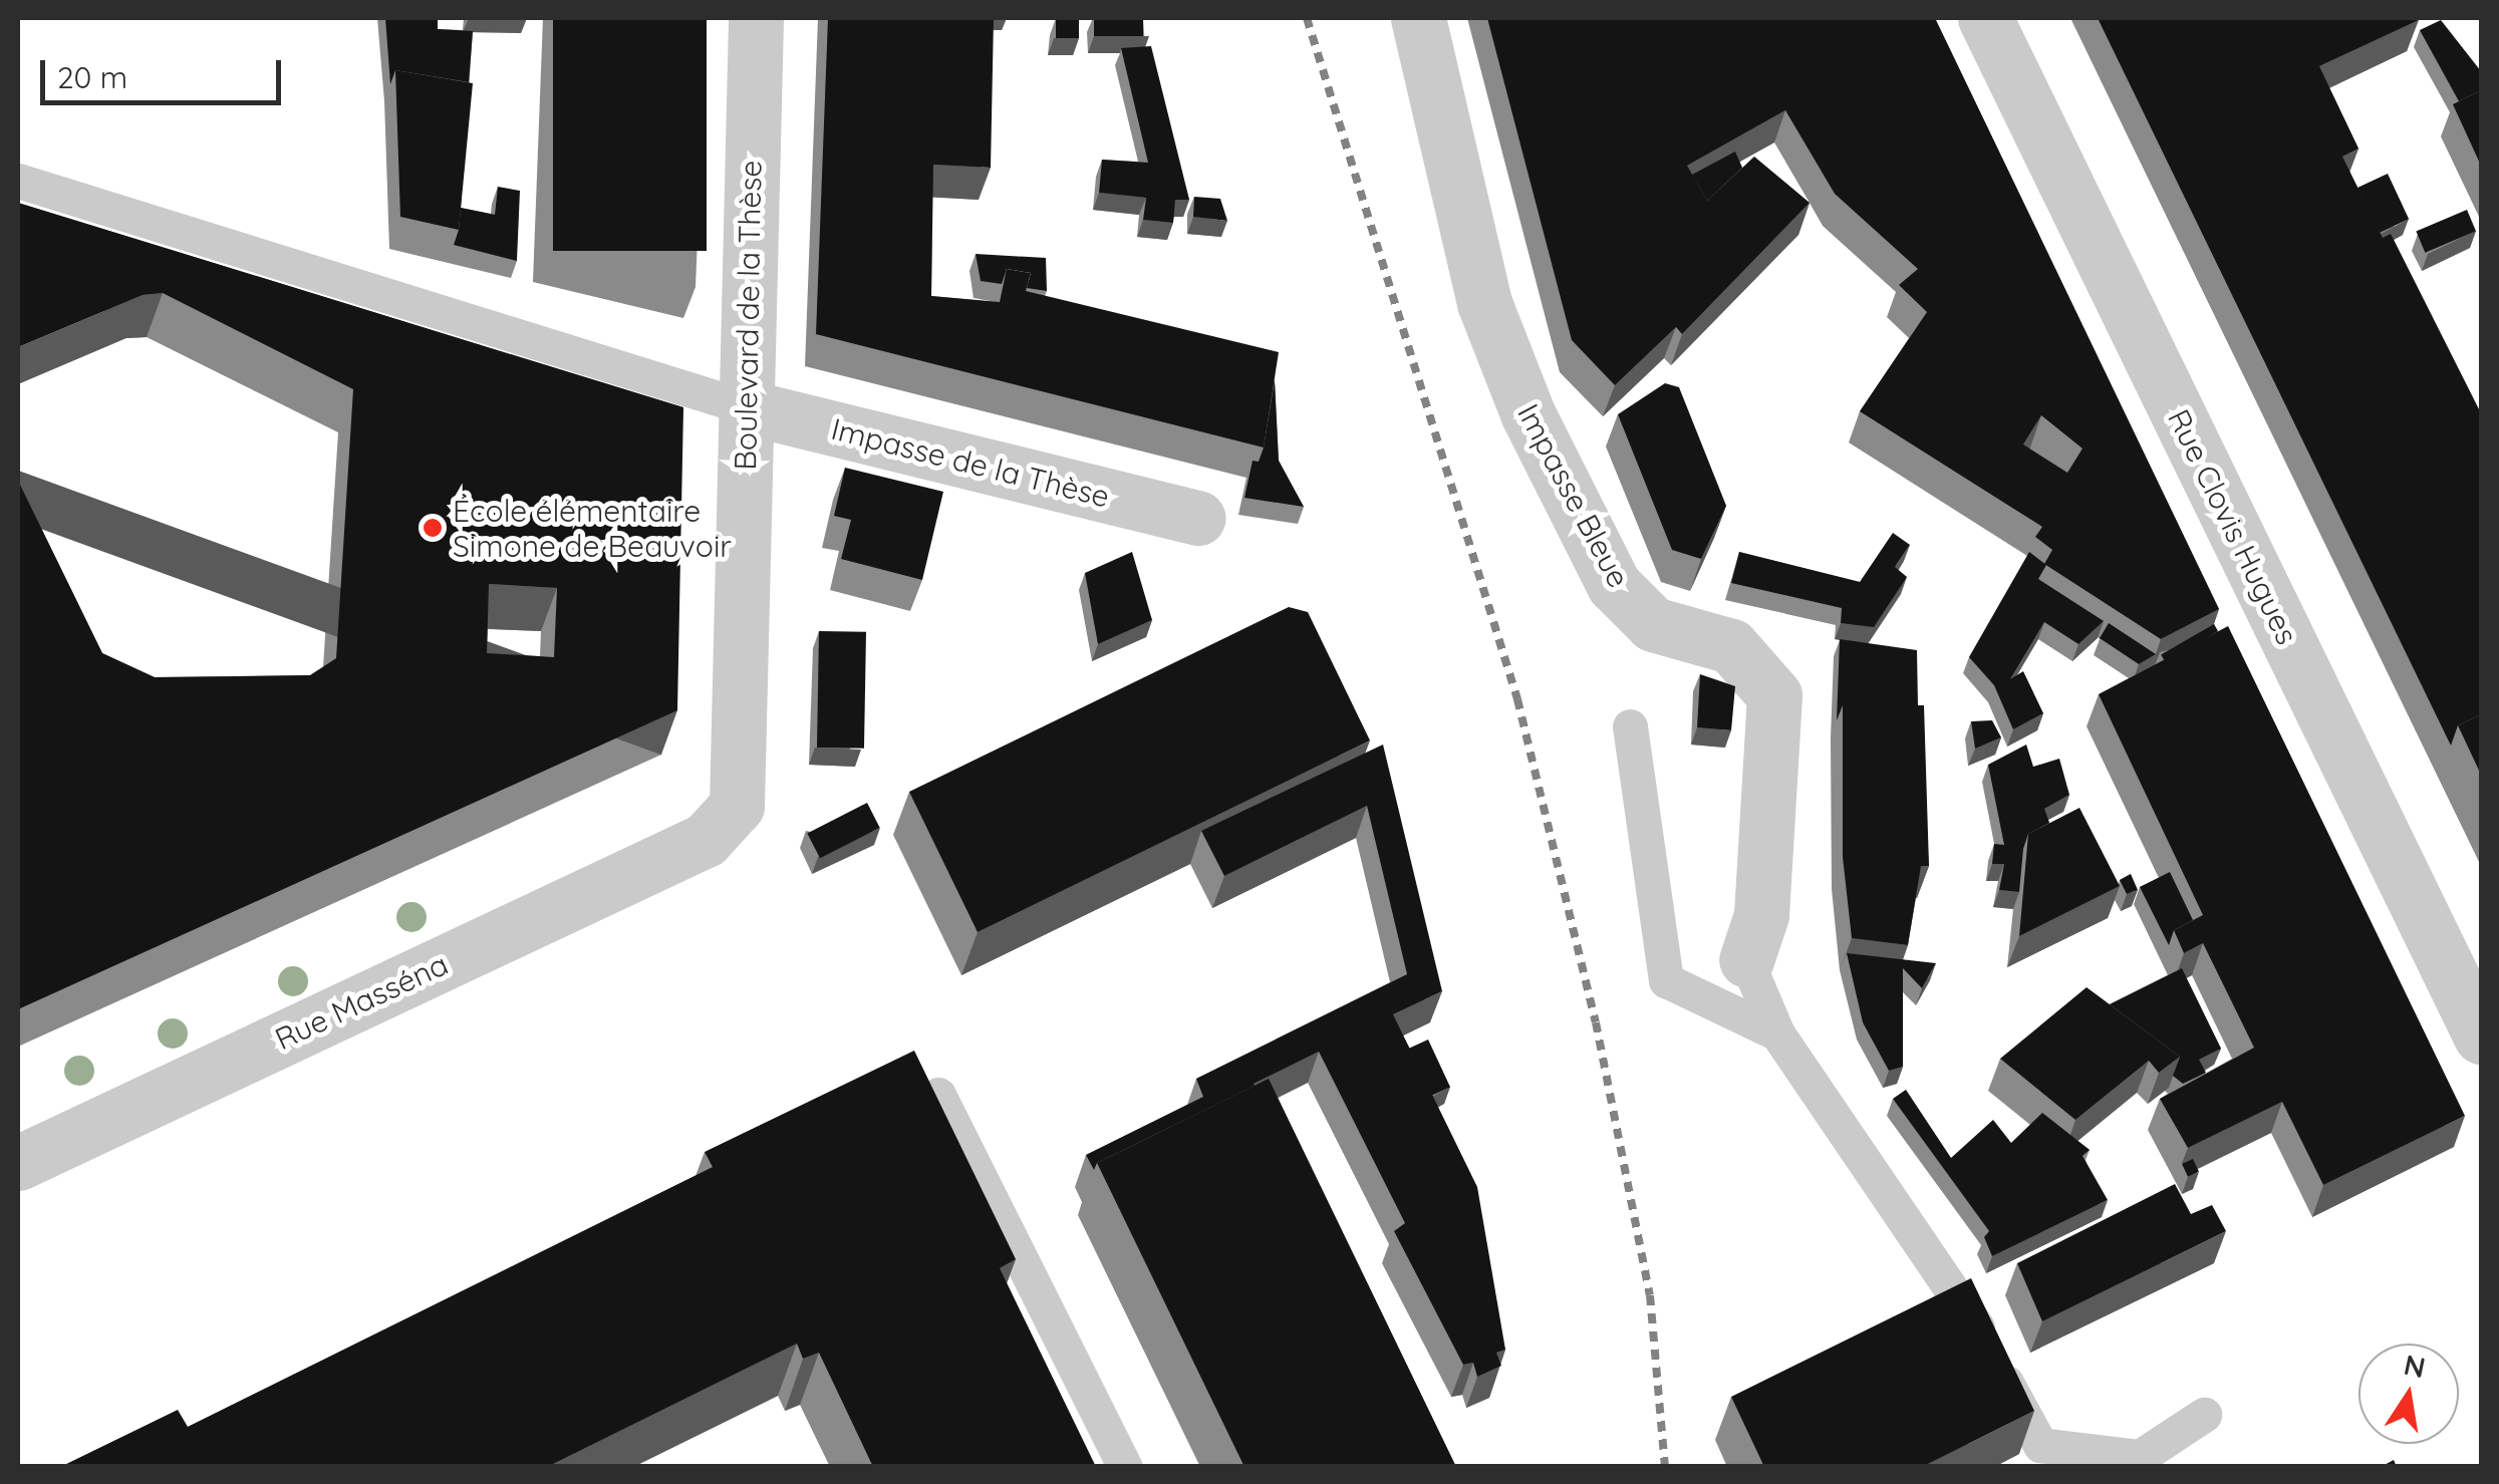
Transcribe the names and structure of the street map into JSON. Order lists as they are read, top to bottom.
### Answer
{
  "streets": {
    "street": [
      "Boulevard de la Thèse",
      "Impasse de la Thèse",
      "Impasse Bleue",
      "Rue Clovis Hugues",
      "Rue Masséna"
    ]
  },
  "crossings": [
    ["Boulevard de la Thèse", "Impasse de la Thèse"],
    ["Boulevard de la Thèse", "Rue Masséna"]
  ],
  "places": ["École élémentaire Simone de Beauvoir"],
  "scale_bar": "20 m",
  "north": "top"
}
